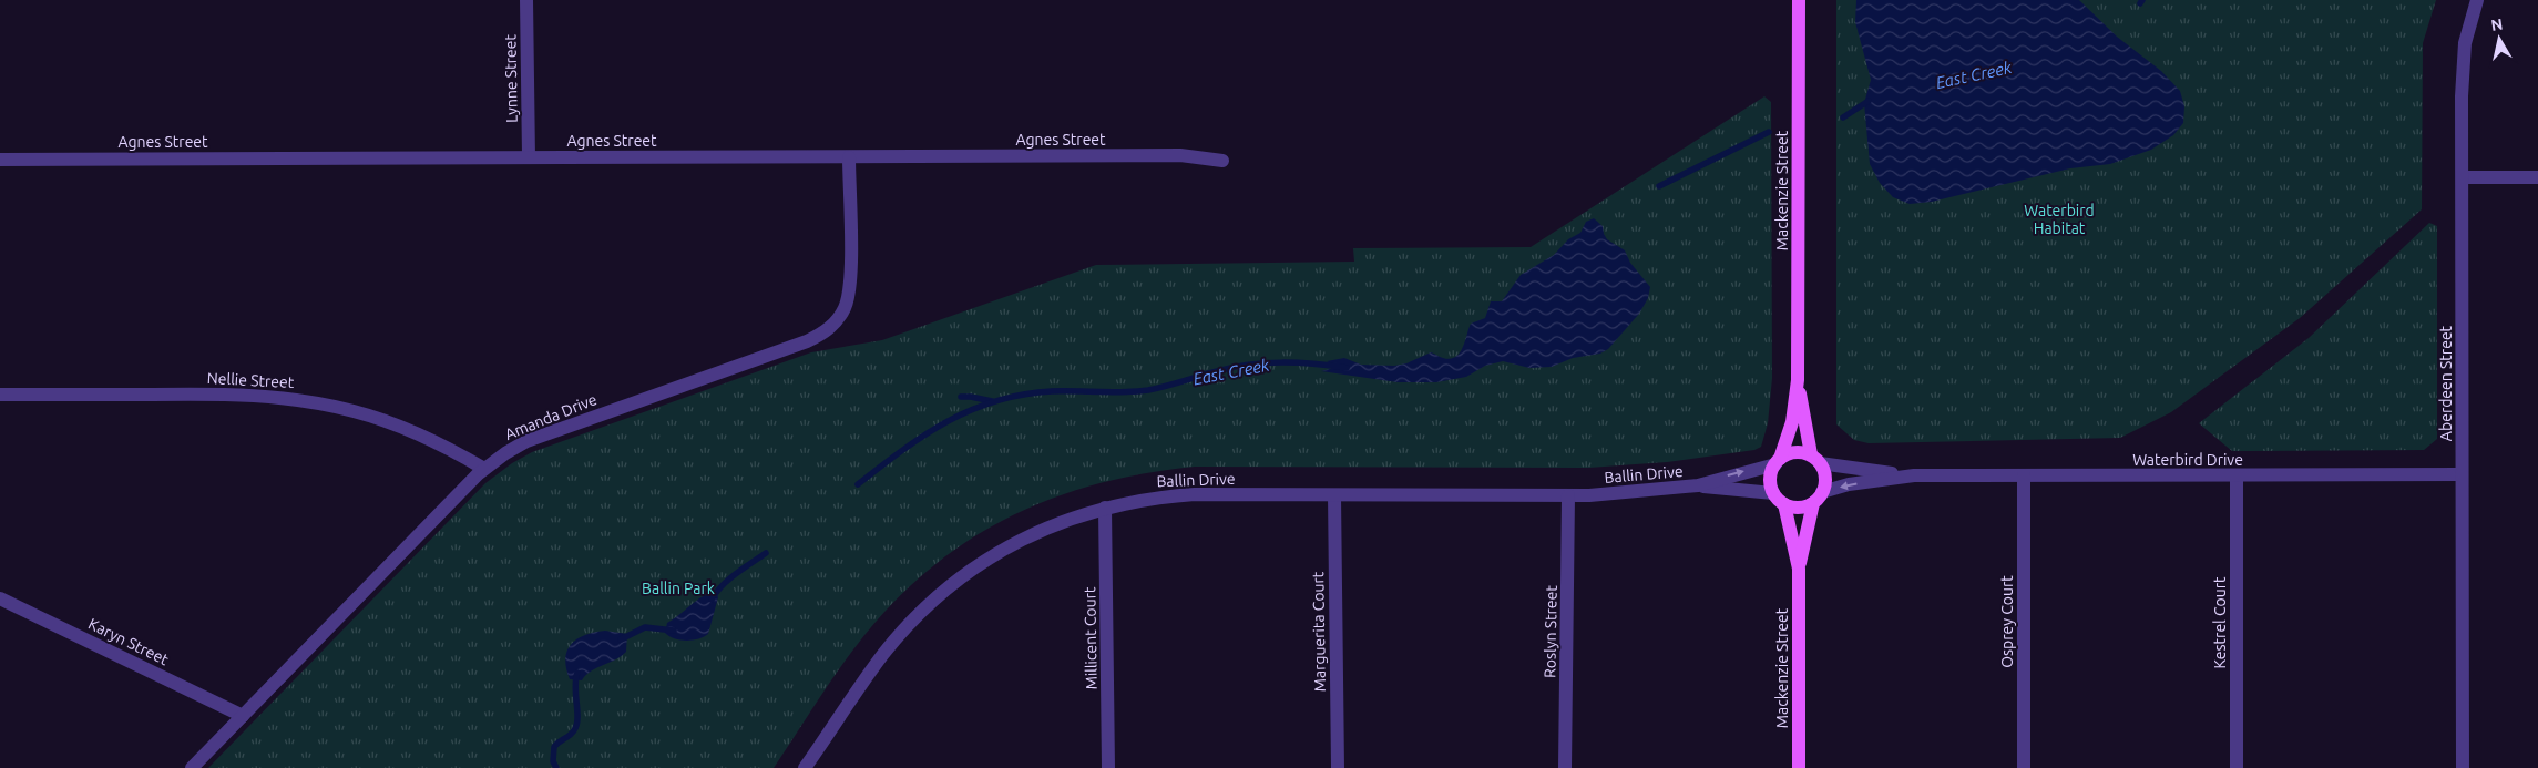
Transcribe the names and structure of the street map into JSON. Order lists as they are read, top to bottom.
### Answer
{
  "streets": {
    "main road": ["Mackenzie Street"],
    "street": [
      "Lynne Street",
      "Agnes Street",
      "Nellie Street",
      "Aberdeen Street",
      "Amanda Drive",
      "Waterbird Drive",
      "Ballin Drive",
      "Osprey Court",
      "Kestrel Court",
      "Marguerita Court",
      "Roslyn Street",
      "Millicent Court",
      "Karyn Street"
    ]
  },
  "crossings": [
    ["Lynne Street", "Agnes Street"],
    ["Agnes Street", "Amanda Drive"],
    ["Mackenzie Street", "Waterbird Drive"],
    ["Mackenzie Street", "Ballin Drive"],
    ["Nellie Street", "Amanda Drive"],
    ["Aberdeen Street", "Waterbird Drive"],
    ["Amanda Drive", "Karyn Street"],
    ["Waterbird Drive", "Ballin Drive"],
    ["Waterbird Drive", "Osprey Court"],
    ["Waterbird Drive", "Kestrel Court"],
    ["Ballin Drive", "Marguerita Court"],
    ["Ballin Drive", "Roslyn Street"],
    ["Ballin Drive", "Millicent Court"]
  ],
  "water": ["East Creek"],
  "parks": ["Waterbird Habitat", "Ballin Park"],
  "north": "top"
}
